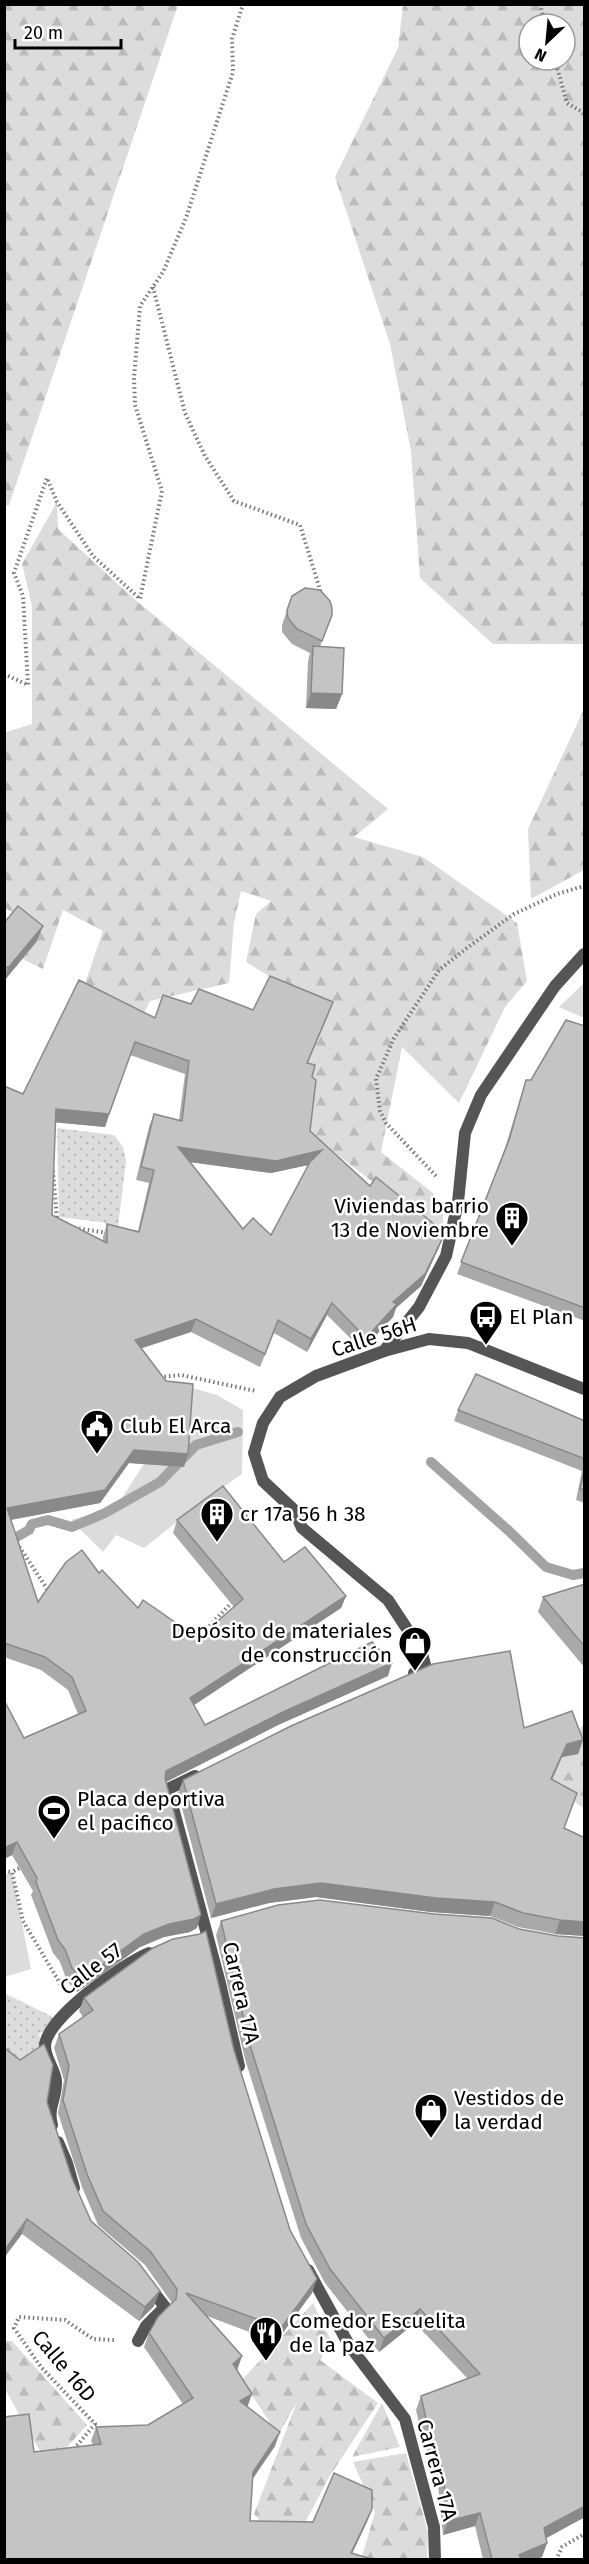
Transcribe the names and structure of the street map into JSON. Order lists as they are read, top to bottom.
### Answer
{
  "streets": {
    "street": ["Calle 56H", "Calle 57", "Carrera 17A"],
    "path": ["Calle 16D"]
  },
  "places": {
    "building": ["Viviendas barrio 13 de Noviembre", "cr 17a 56 h 38"],
    "bus stop": ["El Plan"],
    "public building": ["Club El Arca"],
    "shop": ["Depósito de materiales de construcción", "Vestidos de la verdad"],
    "sports": ["Placa deportiva el pacifico"],
    "restaurant": ["Comedor Escuelita de la paz"]
  },
  "scale_bar": "20 m",
  "north": "bottom left"
}
